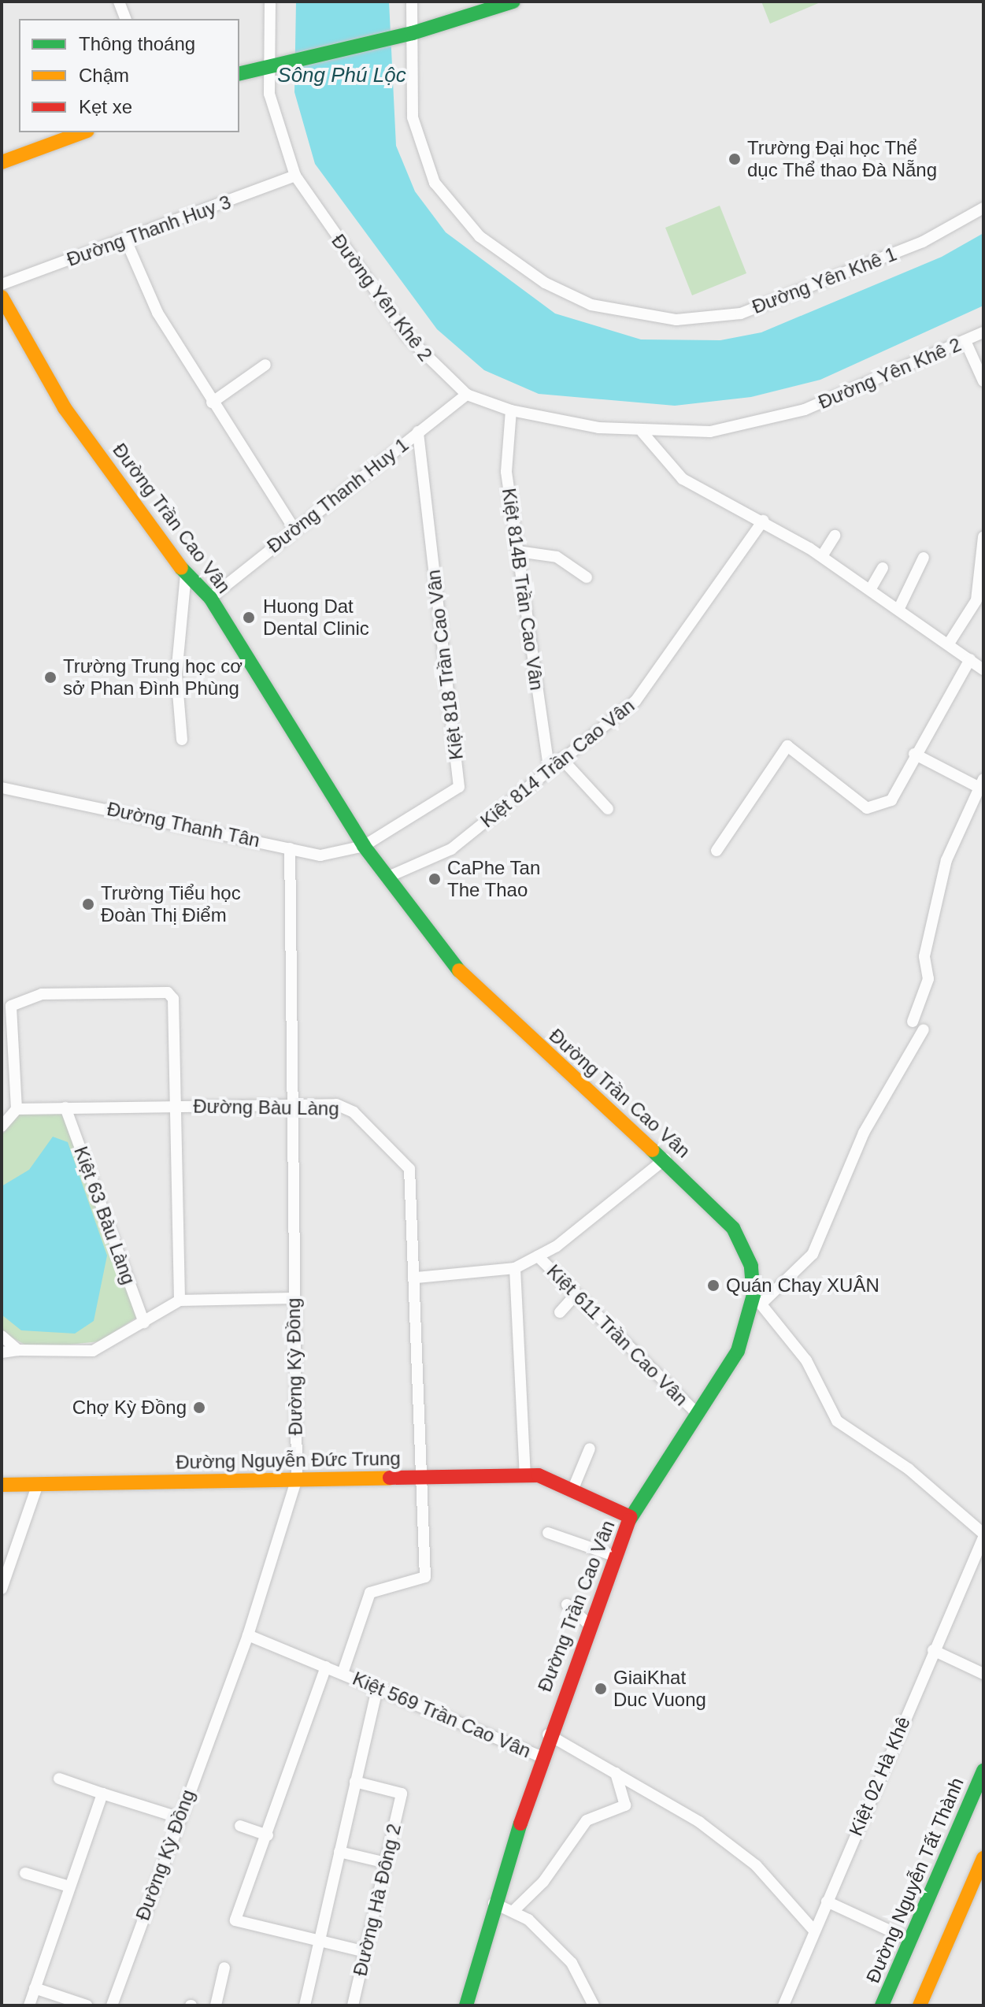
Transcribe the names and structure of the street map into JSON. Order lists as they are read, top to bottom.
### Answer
{
  "streets": {
    "main road": ["Đường Trần Cao Vân", "Đường Nguyễn Đức Trung", "Đường Nguyễn Tất Thành"],
    "street": [
      "Đường Thanh Huy 3",
      "Đường Yên Khê 1",
      "Đường Yên Khê 2",
      "Đường Thanh Huy 1",
      "Kiệt 814B Trần Cao Vân",
      "Kiệt 818 Trần Cao Vân",
      "Kiệt 814 Trần Cao Vân",
      "Đường Thanh Tân",
      "Đường Bàu Làng",
      "Kiệt 63 Bàu Làng",
      "Kiệt 611 Trần Cao Vân",
      "Đường Kỳ Đồng",
      "Kiệt 569 Trần Cao Vân",
      "Kiệt 02 Hà Khê",
      "Đường Hà Đông 2"
    ]
  },
  "crossings": [
    ["Đường Thanh Huy 3", "Đường Yên Khê 2"],
    ["Đường Yên Khê 2", "Đường Thanh Huy 1"],
    ["Đường Yên Khê 2", "Kiệt 814B Trần Cao Vân"],
    ["Đường Thanh Huy 1", "Đường Trần Cao Vân"],
    ["Đường Thanh Huy 1", "Kiệt 818 Trần Cao Vân"],
    ["Đường Trần Cao Vân", "Kiệt 818 Trần Cao Vân"],
    ["Đường Trần Cao Vân", "Kiệt 814 Trần Cao Vân"],
    ["Đường Trần Cao Vân", "Đường Thanh Tân"],
    ["Đường Trần Cao Vân", "Kiệt 611 Trần Cao Vân"],
    ["Đường Trần Cao Vân", "Đường Nguyễn Đức Trung"],
    ["Đường Trần Cao Vân", "Kiệt 569 Trần Cao Vân"],
    ["Kiệt 814B Trần Cao Vân", "Kiệt 814 Trần Cao Vân"],
    ["Kiệt 818 Trần Cao Vân", "Đường Thanh Tân"],
    ["Đường Thanh Tân", "Đường Kỳ Đồng"],
    ["Đường Bàu Làng", "Kiệt 63 Bàu Làng"],
    ["Đường Bàu Làng", "Đường Kỳ Đồng"],
    ["Đường Bàu Làng", "Đường Nguyễn Đức Trung"],
    ["Đường Bàu Làng", "Kiệt 569 Trần Cao Vân"],
    ["Đường Kỳ Đồng", "Đường Nguyễn Đức Trung"],
    ["Đường Kỳ Đồng", "Kiệt 569 Trần Cao Vân"]
  ],
  "water": ["Sông Phú Lộc"],
  "places": [
    "Trường Đại học Thể dục Thể thao Đà Nẵng",
    "Huong Dat Dental Clinic",
    "Trường Trung học cơ sở Phan Đình Phùng",
    "CaPhe Tan The Thao",
    "Trường Tiểu học Đoàn Thị Điểm",
    "Quán Chay XUÂN",
    "Chợ Kỳ Đồng",
    "GiaiKhat Duc Vuong"
  ],
  "legend": ["Thông thoáng", "Chậm", "Kẹt xe"]
}
